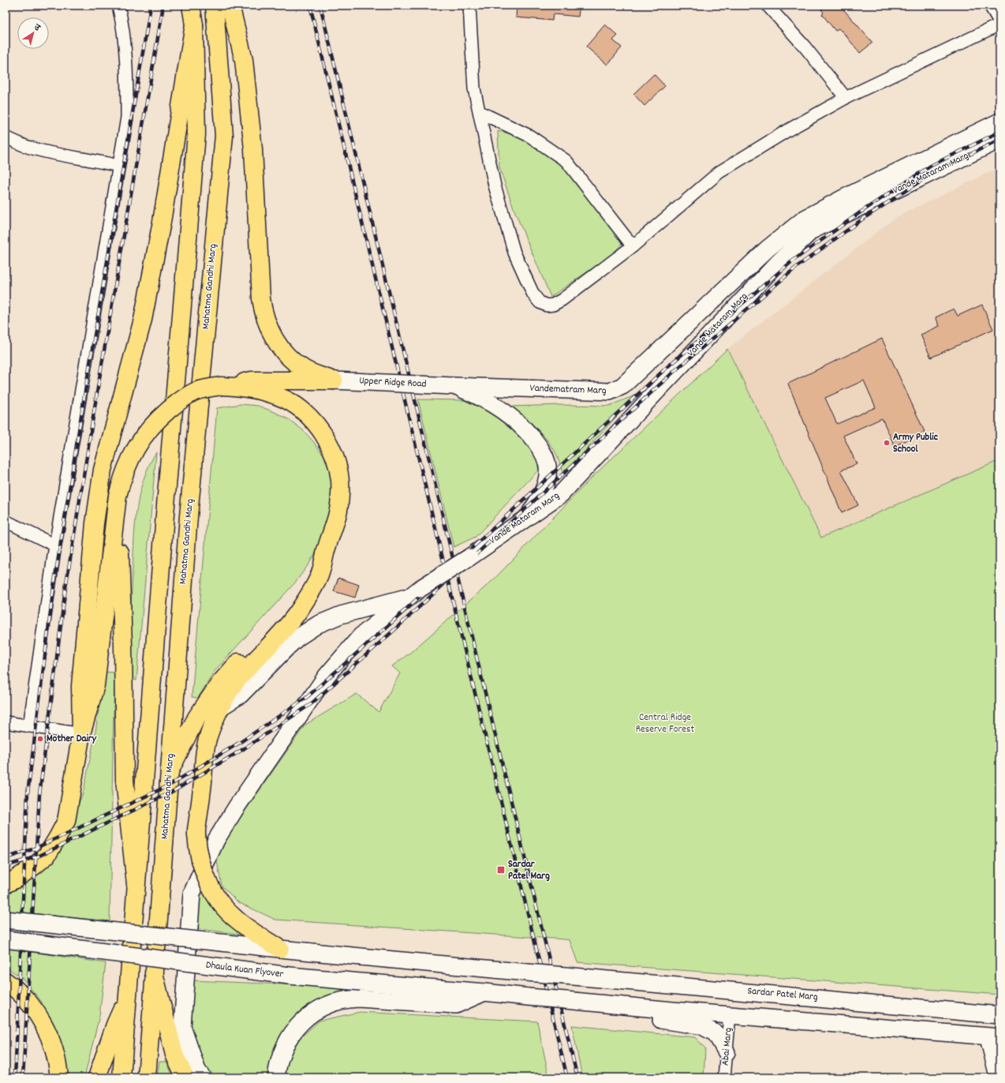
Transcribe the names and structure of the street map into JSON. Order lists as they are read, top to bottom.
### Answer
{
  "streets": {
    "main road": [
      "Vande Mataram Marg",
      "Mahatma Gandhi Marg",
      "Upper Ridge Road",
      "Vandematram Marg",
      "Dhaula Kuan Flyover",
      "Sardar Patel Marg"
    ],
    "street": ["Abai Marg"]
  },
  "crossings": [
    ["Vande Mataram Marg", "Vandematram Marg"],
    ["Upper Ridge Road", "Vandematram Marg"]
  ],
  "parks": ["Central Ridge Reserve Forest"],
  "places": {
    "other": ["Army Public School", "Mother Dairy"],
    "transit": ["Sardar Patel Marg"]
  },
  "north": "top right"
}
